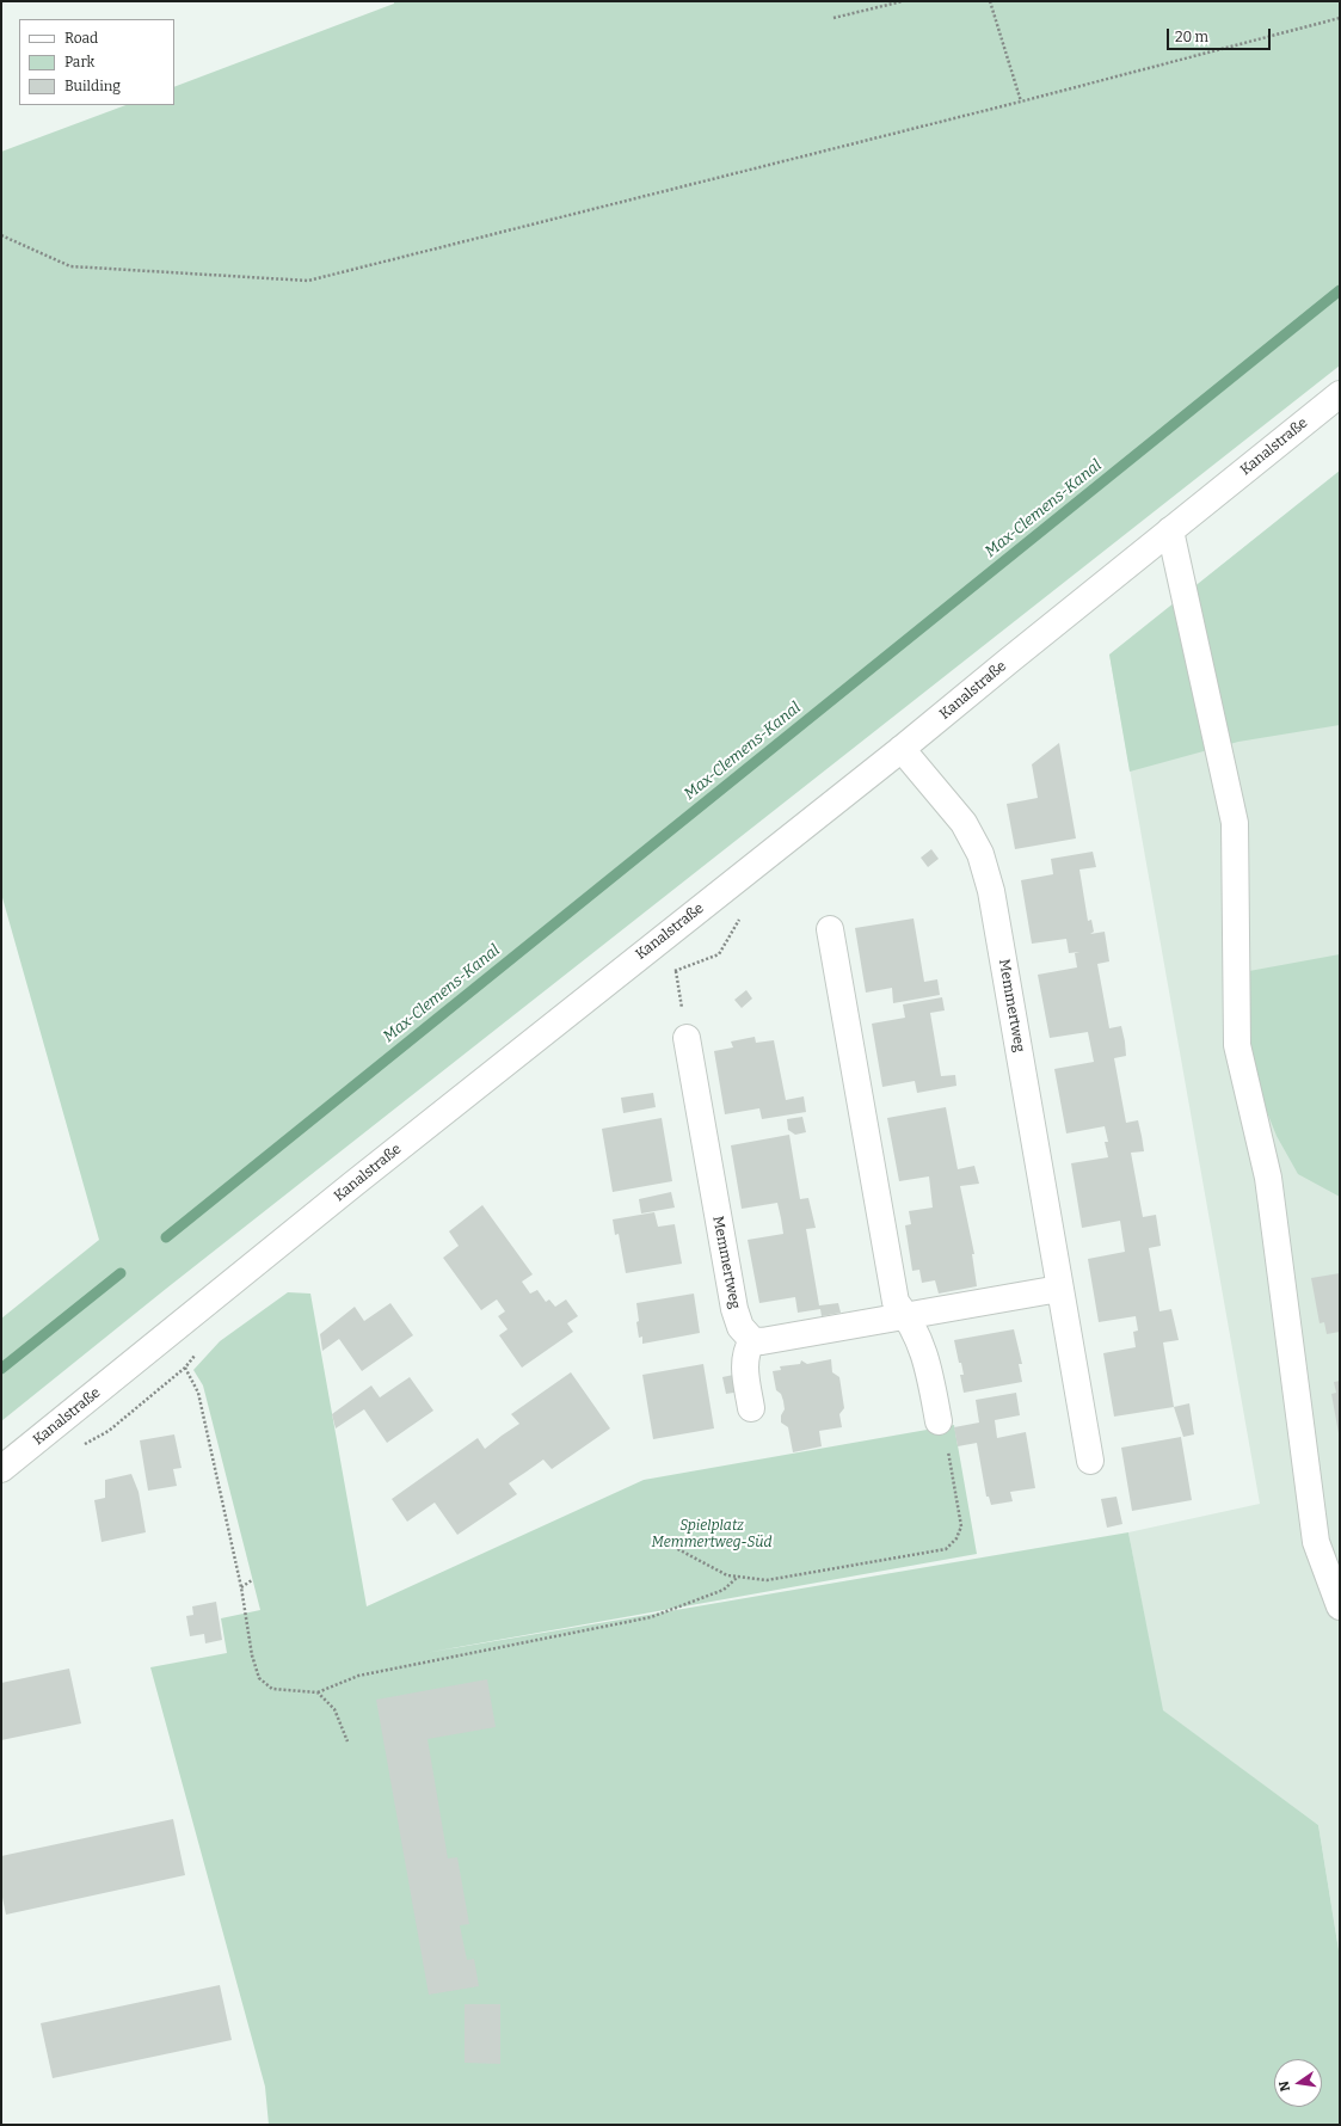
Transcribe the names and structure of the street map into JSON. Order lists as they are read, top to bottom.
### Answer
{
  "streets": {
    "street": ["Kanalstraße", "Memmertweg"]
  },
  "crossings": [
    ["Kanalstraße", "Memmertweg"]
  ],
  "water": ["Max-Clemens-Kanal"],
  "parks": ["Spielplatz Memmertweg-Süd"],
  "legend": ["Road", "Park", "Building"],
  "scale_bar": "20 m",
  "north": "left"
}
